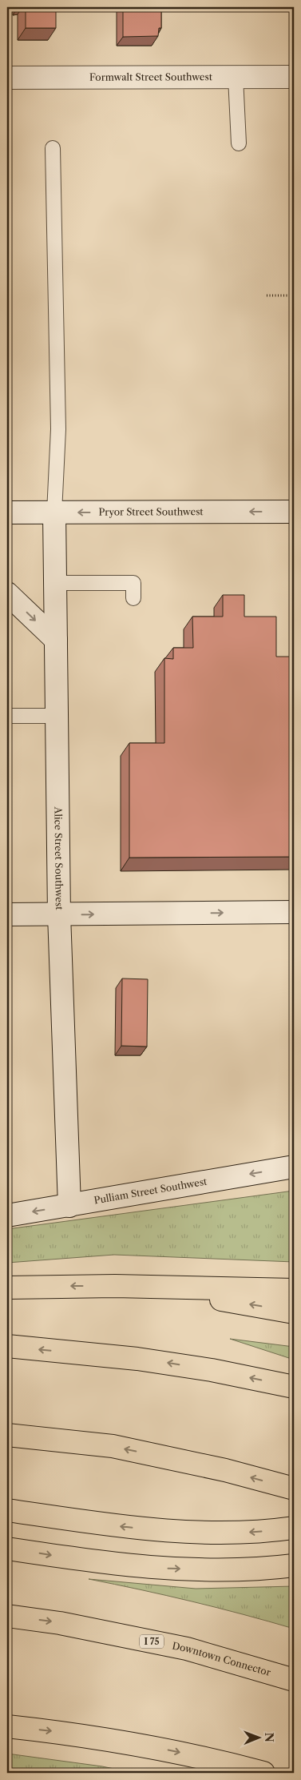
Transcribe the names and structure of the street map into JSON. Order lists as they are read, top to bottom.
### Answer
{
  "streets": {
    "highway": ["I 75", "Downtown Connector"],
    "main road": [
      "Formwalt Street Southwest",
      "Pryor Street Southwest",
      "Alice Street Southwest",
      "Pulliam Street Southwest"
    ]
  },
  "crossings": [
    ["Pryor Street Southwest", "Alice Street Southwest"],
    ["Alice Street Southwest", "Pulliam Street Southwest"]
  ],
  "one_way": ["Pryor Street Southwest", "Pulliam Street Southwest"],
  "north": "right"
}
